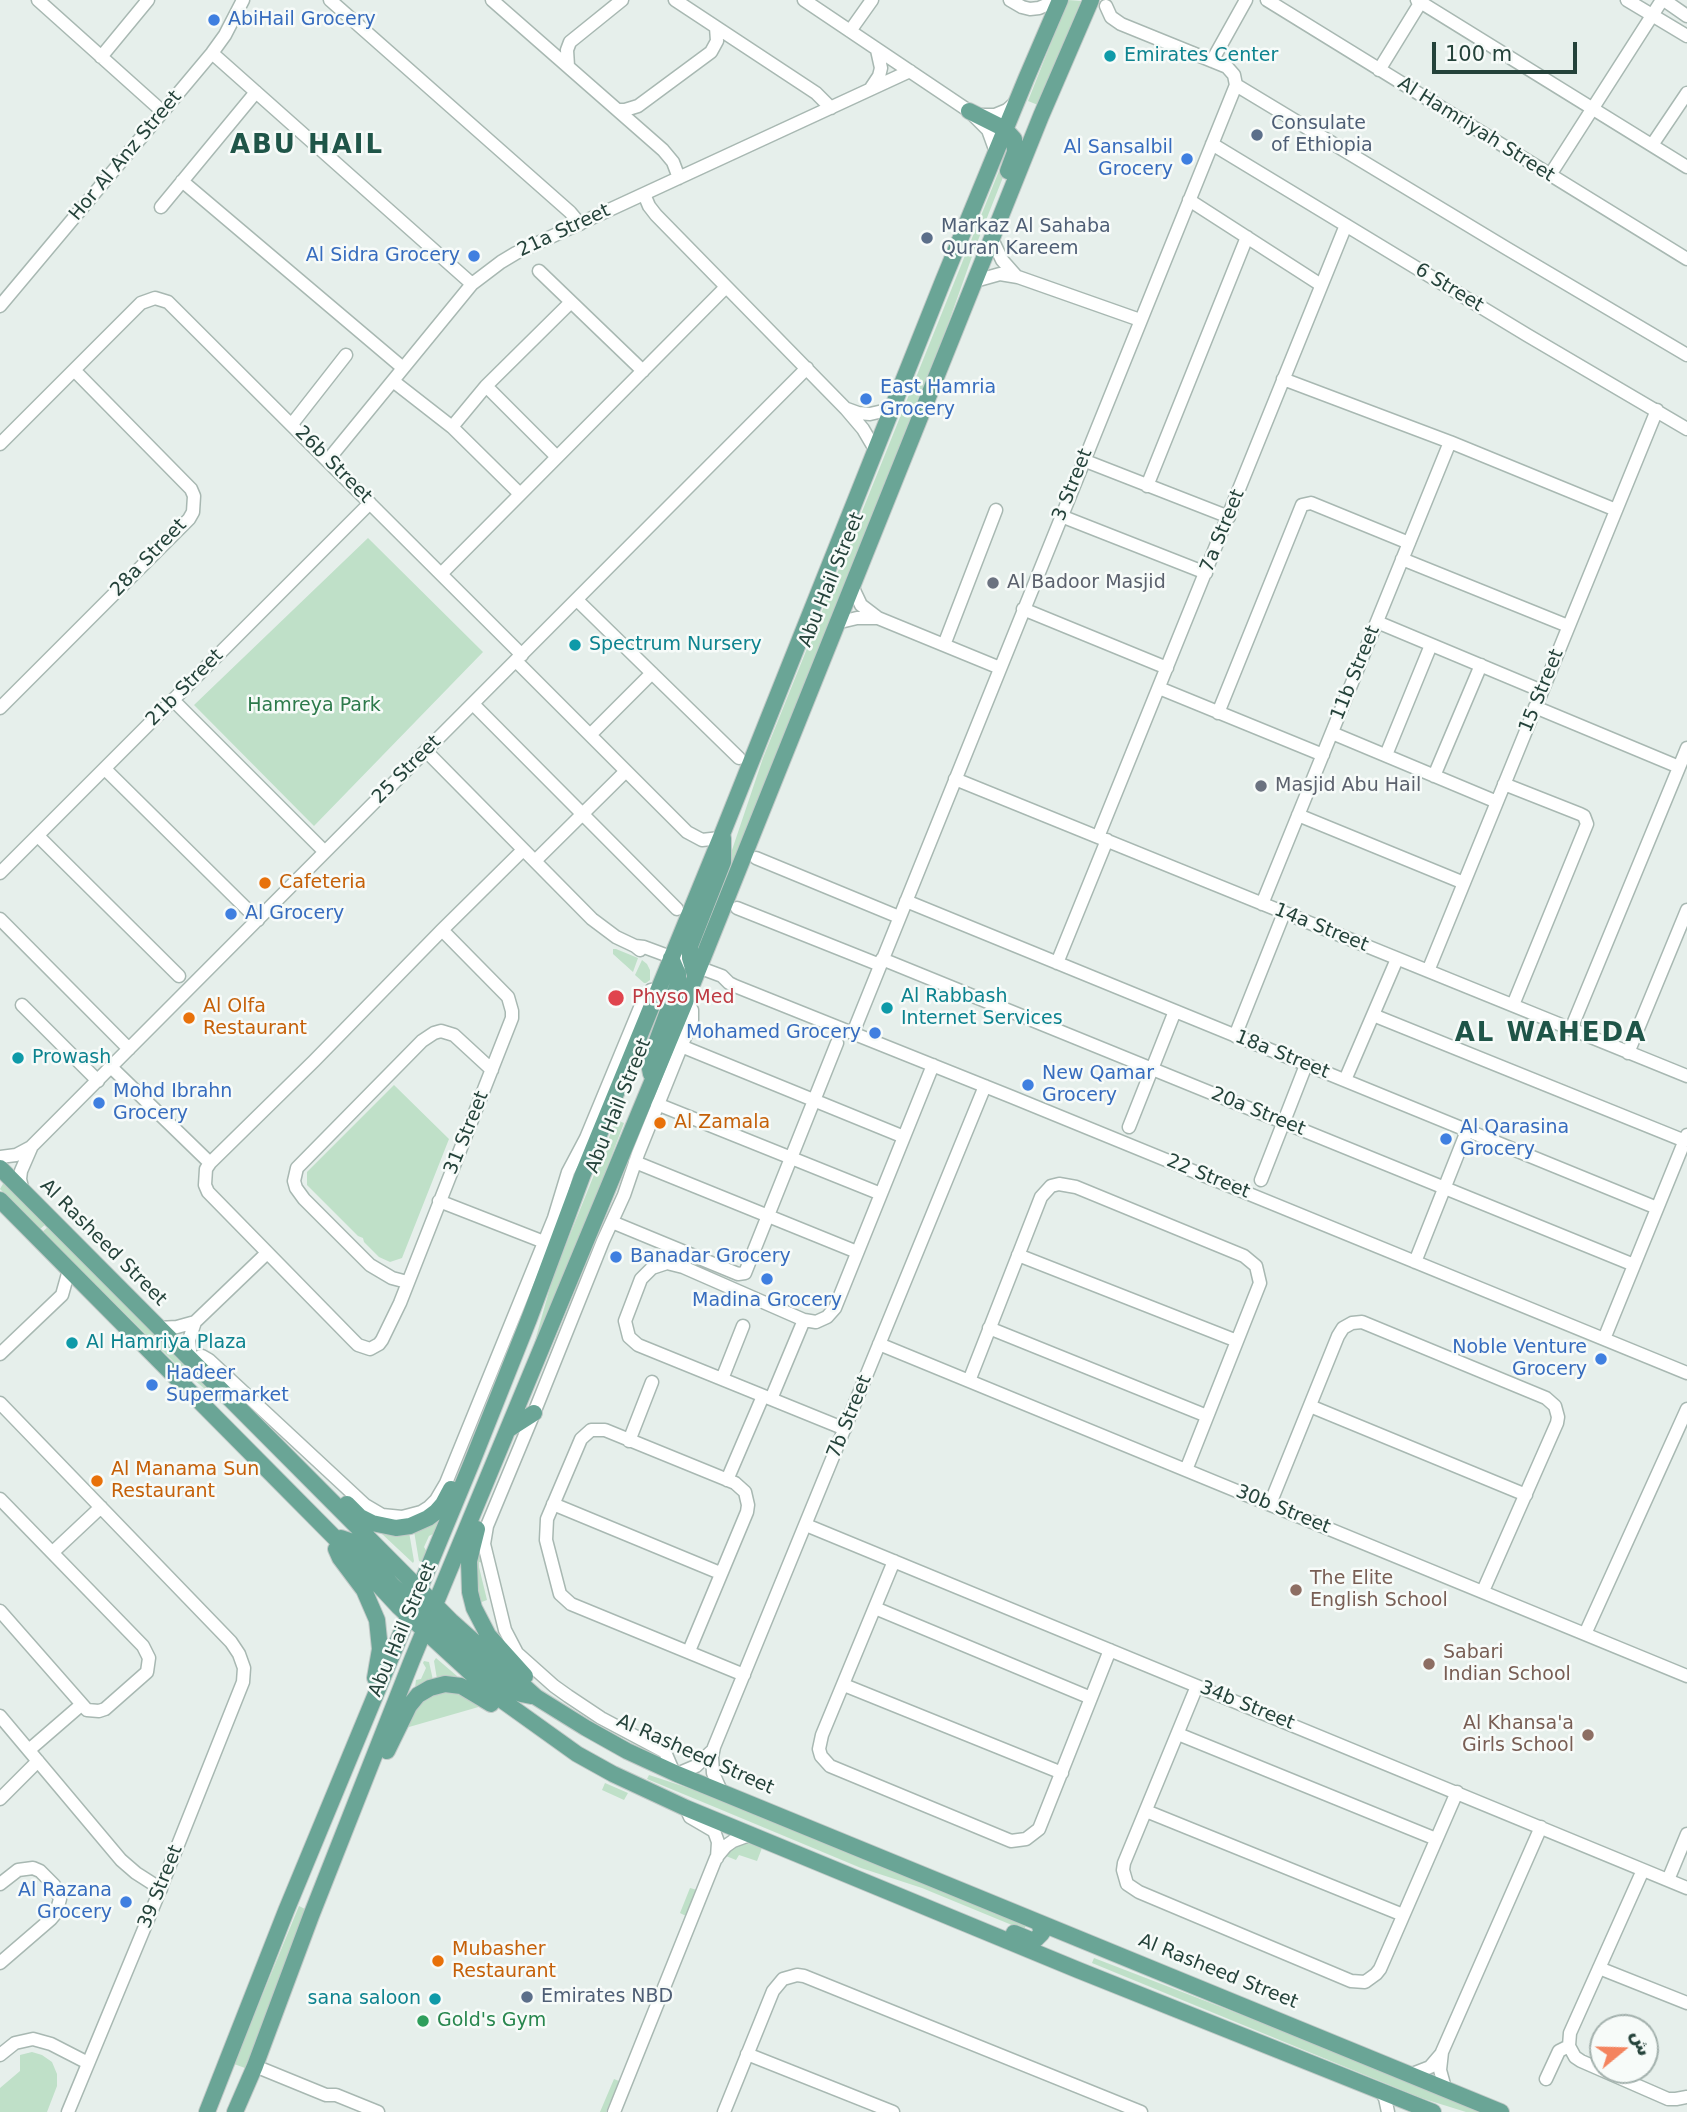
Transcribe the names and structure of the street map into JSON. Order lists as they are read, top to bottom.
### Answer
{
  "streets": {
    "main road": ["Abu Hail Street", "Al Rasheed Street"],
    "street": [
      "Al Hamriyah Street",
      "Hor Al Anz Street",
      "21a Street",
      "6 Street",
      "26b Street",
      "3 Street",
      "7a Street",
      "28a Street",
      "11b Street",
      "21b Street",
      "15 Street",
      "25 Street",
      "14a Street",
      "18a Street",
      "20a Street",
      "31 Street",
      "22 Street",
      "7b Street",
      "30b Street",
      "34b Street",
      "39 Street"
    ]
  },
  "crossings": [
    ["21a Street", "26b Street"],
    ["6 Street", "3 Street"],
    ["6 Street", "7a Street"],
    ["6 Street", "15 Street"],
    ["26b Street", "28a Street"],
    ["26b Street", "Abu Hail Street"],
    ["26b Street", "21b Street"],
    ["26b Street", "25 Street"],
    ["3 Street", "14a Street"],
    ["3 Street", "18a Street"],
    ["3 Street", "20a Street"],
    ["3 Street", "22 Street"],
    ["7a Street", "14a Street"],
    ["7a Street", "18a Street"],
    ["Abu Hail Street", "22 Street"],
    ["Abu Hail Street", "Al Rasheed Street"],
    ["11b Street", "14a Street"],
    ["15 Street", "14a Street"],
    ["25 Street", "22 Street"],
    ["22 Street", "7b Street"],
    ["Al Rasheed Street", "7b Street"],
    ["7b Street", "30b Street"],
    ["7b Street", "34b Street"]
  ],
  "districts": ["ABU HAIL", "AL WAHEDA"],
  "parks": ["Hamreya Park"],
  "places": [
    "AbiHail Grocery",
    "Emirates Center",
    "Consulate of Ethiopia",
    "Al Sansalbil Grocery",
    "Markaz Al Sahaba Quran Kareem",
    "Al Sidra Grocery",
    "East Hamria Grocery",
    "Al Badoor Masjid",
    "Spectrum Nursery",
    "Masjid Abu Hail",
    "Cafeteria",
    "Al Grocery",
    "Physo Med",
    "Al Rabbash Internet Services",
    "Al Olfa Restaurant",
    "Mohamed Grocery",
    "Prowash",
    "New Qamar Grocery",
    "Mohd Ibrahn Grocery",
    "Al Zamala",
    "Al Qarasina Grocery",
    "Banadar Grocery",
    "Madina Grocery",
    "Al Hamriya Plaza",
    "Noble Venture Grocery",
    "Hadeer Supermarket",
    "Al Manama Sun Restaurant",
    "The Elite English School",
    "Sabari Indian School",
    "Al Khansa'a Girls School",
    "Al Razana Grocery",
    "Mubasher Restaurant",
    "Emirates NBD",
    "sana saloon",
    "Gold's Gym"
  ],
  "scale_bar": "100 m",
  "north": "right"
}
